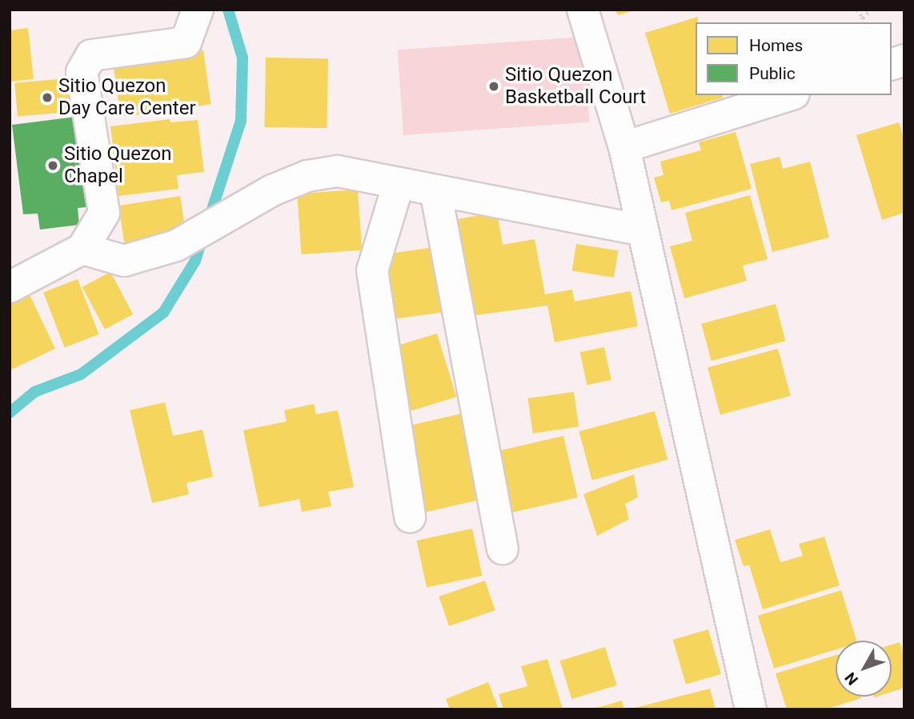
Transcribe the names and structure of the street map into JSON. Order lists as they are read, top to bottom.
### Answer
{
  "places": ["Sitio Quezon Basketball Court", "Sitio Quezon Day Care Center", "Sitio Quezon Chapel"],
  "legend": ["Homes", "Public"],
  "north": "bottom left"
}
